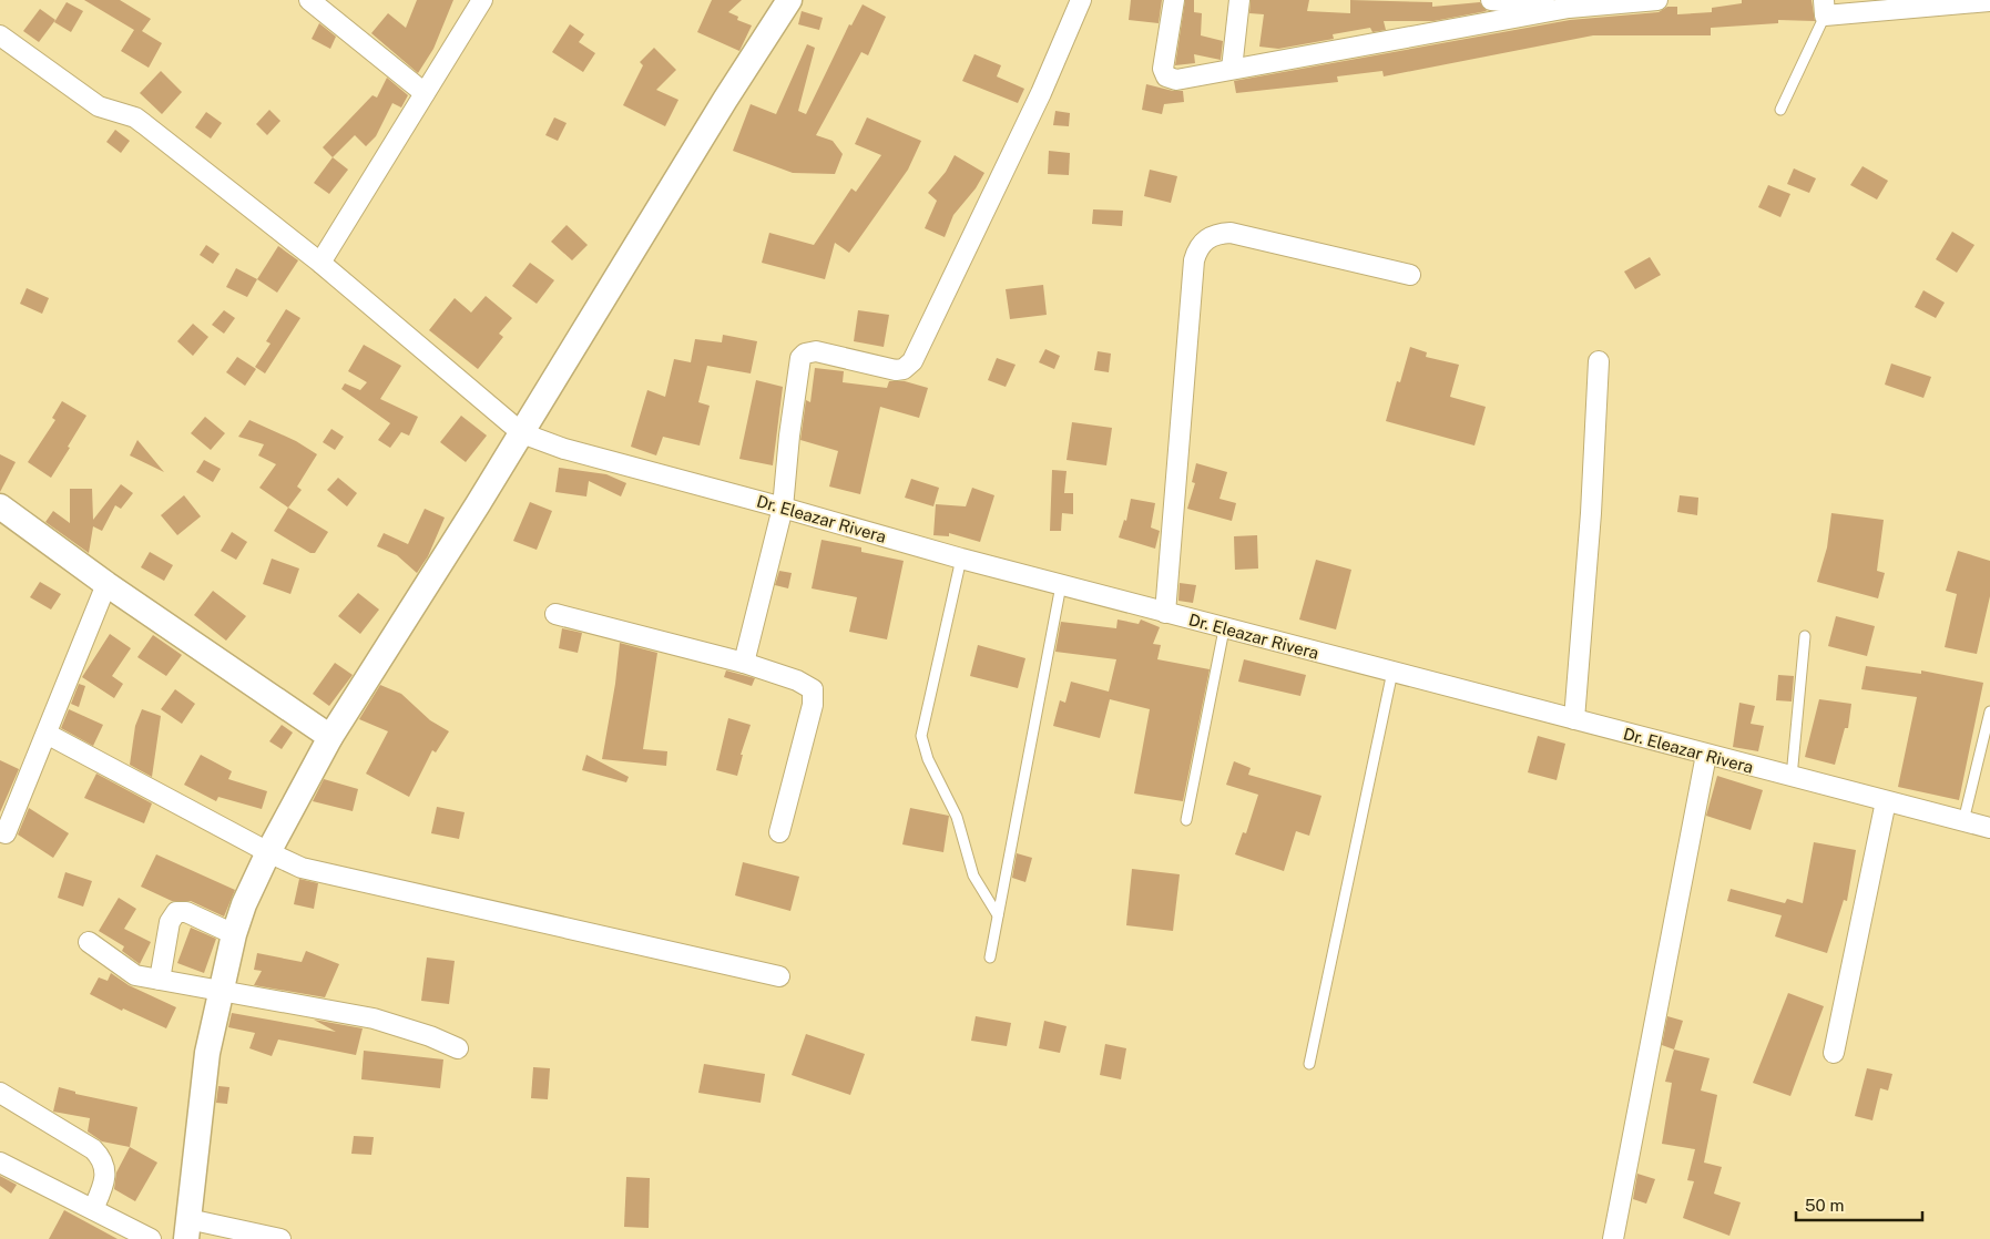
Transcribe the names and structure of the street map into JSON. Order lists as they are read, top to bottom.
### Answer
{
  "streets": {
    "street": ["Dr. Eleazar Rivera"]
  },
  "scale_bar": "50 m"
}
